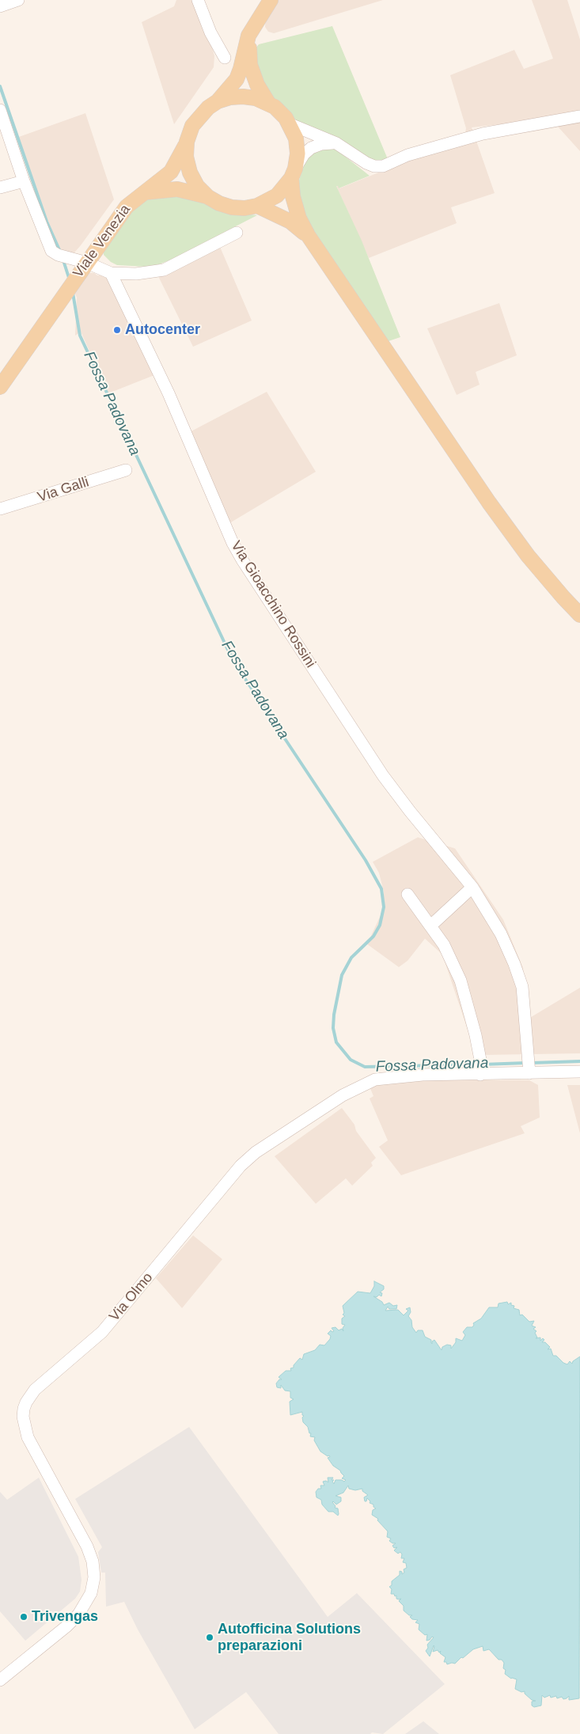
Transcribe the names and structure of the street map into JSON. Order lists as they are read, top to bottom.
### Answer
{
  "streets": {
    "main road": ["Viale Venezia"],
    "street": ["Via Galli", "Via Gioacchino Rossini", "Via Olmo"]
  },
  "crossings": [
    ["Via Gioacchino Rossini", "Via Olmo"]
  ],
  "water": ["Fossa Padovana"],
  "places": ["Autocenter", "Trivengas", "Autofficina Solutions preparazioni"]
}
